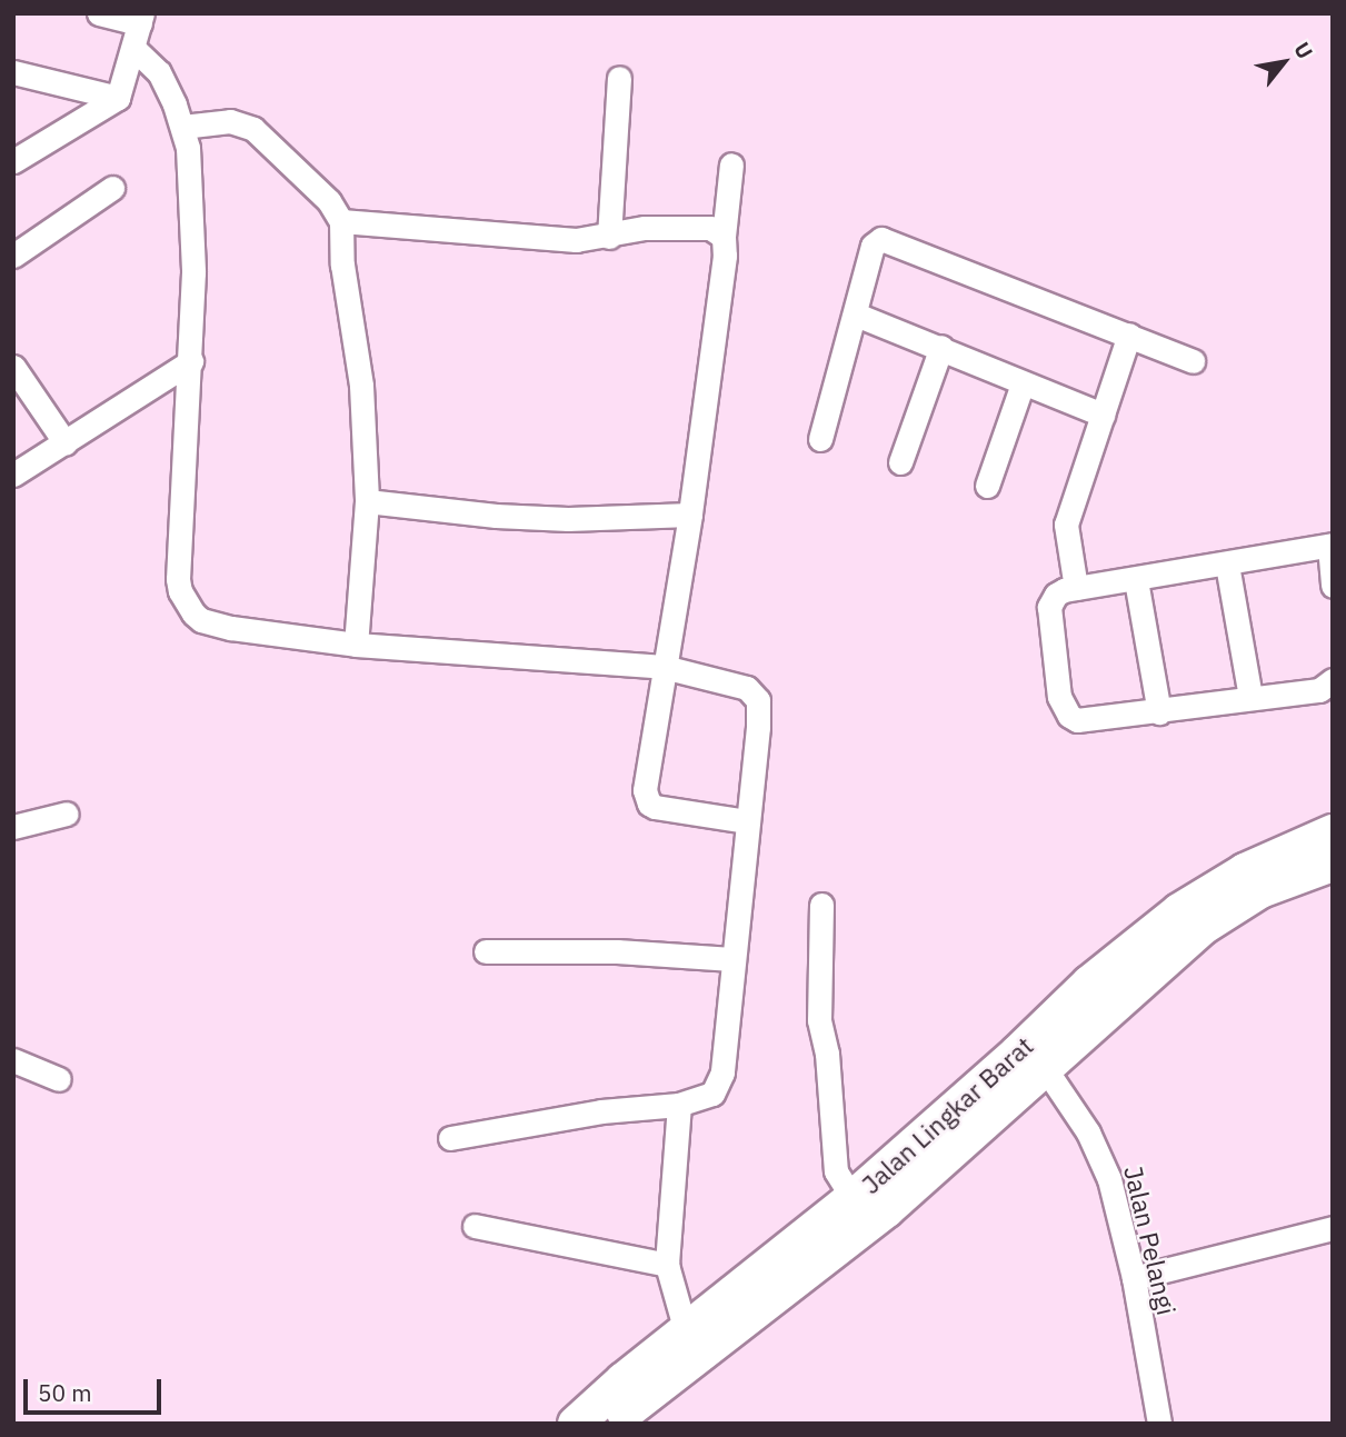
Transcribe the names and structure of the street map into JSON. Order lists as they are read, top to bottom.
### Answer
{
  "streets": {
    "highway": ["Jalan Lingkar Barat"],
    "street": ["Jalan Pelangi"]
  },
  "crossings": [
    ["Jalan Lingkar Barat", "Jalan Pelangi"]
  ],
  "scale_bar": "50 m",
  "north": "top right"
}
